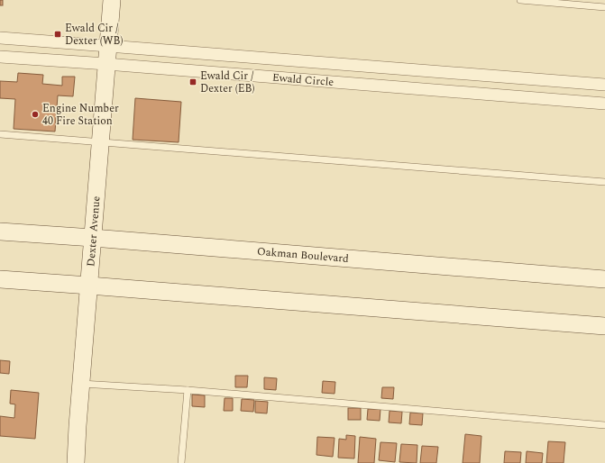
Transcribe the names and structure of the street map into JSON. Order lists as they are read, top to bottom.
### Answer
{
  "streets": {
    "street": ["Ewald Circle", "Dexter Avenue", "Oakman Boulevard"]
  },
  "crossings": [
    ["Ewald Circle", "Dexter Avenue"],
    ["Dexter Avenue", "Oakman Boulevard"]
  ],
  "places": {
    "transit": ["Ewald Cir / Dexter (WB)", "Ewald Cir / Dexter (EB)"],
    "other": ["Engine Number 40 Fire Station"]
  }
}
